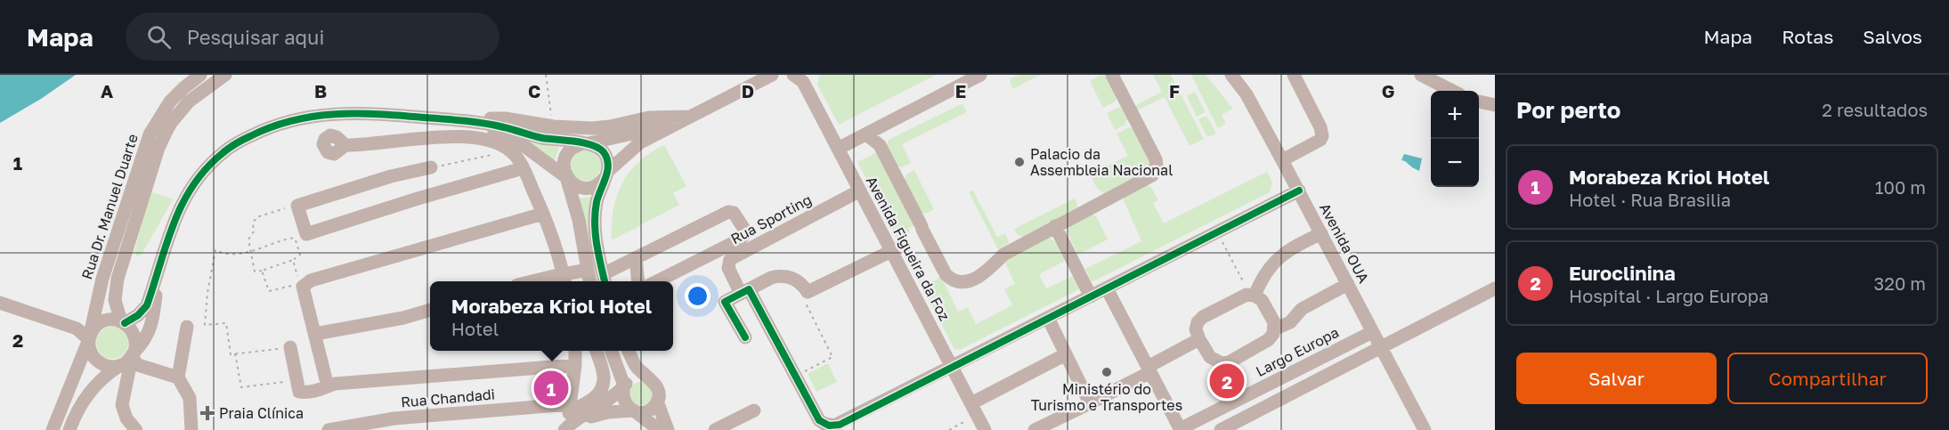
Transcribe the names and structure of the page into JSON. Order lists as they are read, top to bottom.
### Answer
{
  "streets": {
    "street": [
      "Rua Dr. Manuel Duarte",
      "Rua Sporting",
      "Avenida OUA",
      "Avenida Figueira da Foz",
      "Largo Europa",
      "Rua Chandadi"
    ]
  },
  "crossings": [
    ["Rua Sporting", "Avenida Figueira da Foz"],
    ["Avenida OUA", "Largo Europa"]
  ],
  "places": {
    "other": ["Palacio da Assembleia Nacional", "Ministério do Turismo e Transportes"],
    "health": ["Praia Clínica"]
  },
  "page": {
    "header": "Mapa",
    "search": "Pesquisar aqui",
    "nav": ["Mapa", "Rotas", "Salvos"],
    "heading": ["Por perto", "2 resultados"],
    "map_buttons": ["+", "−"],
    "list": [
      {
        "mark": "1",
        "name": "Morabeza Kriol Hotel",
        "note": "Hotel · Rua Brasilia",
        "value": "100 m"
      },
      {
        "mark": "2",
        "name": "Euroclinina",
        "note": "Hospital · Largo Europa",
        "value": "320 m"
      }
    ],
    "popup": ["Morabeza Kriol Hotel", "Hotel"],
    "buttons": ["Salvar", "Compartilhar"],
    "pins": ["2", "1"]
  },
  "grid": {
    "columns": [
      "A",
      "B",
      "C",
      "D",
      "E",
      "F",
      "G"
    ],
    "rows": ["1", "2"]
  }
}
